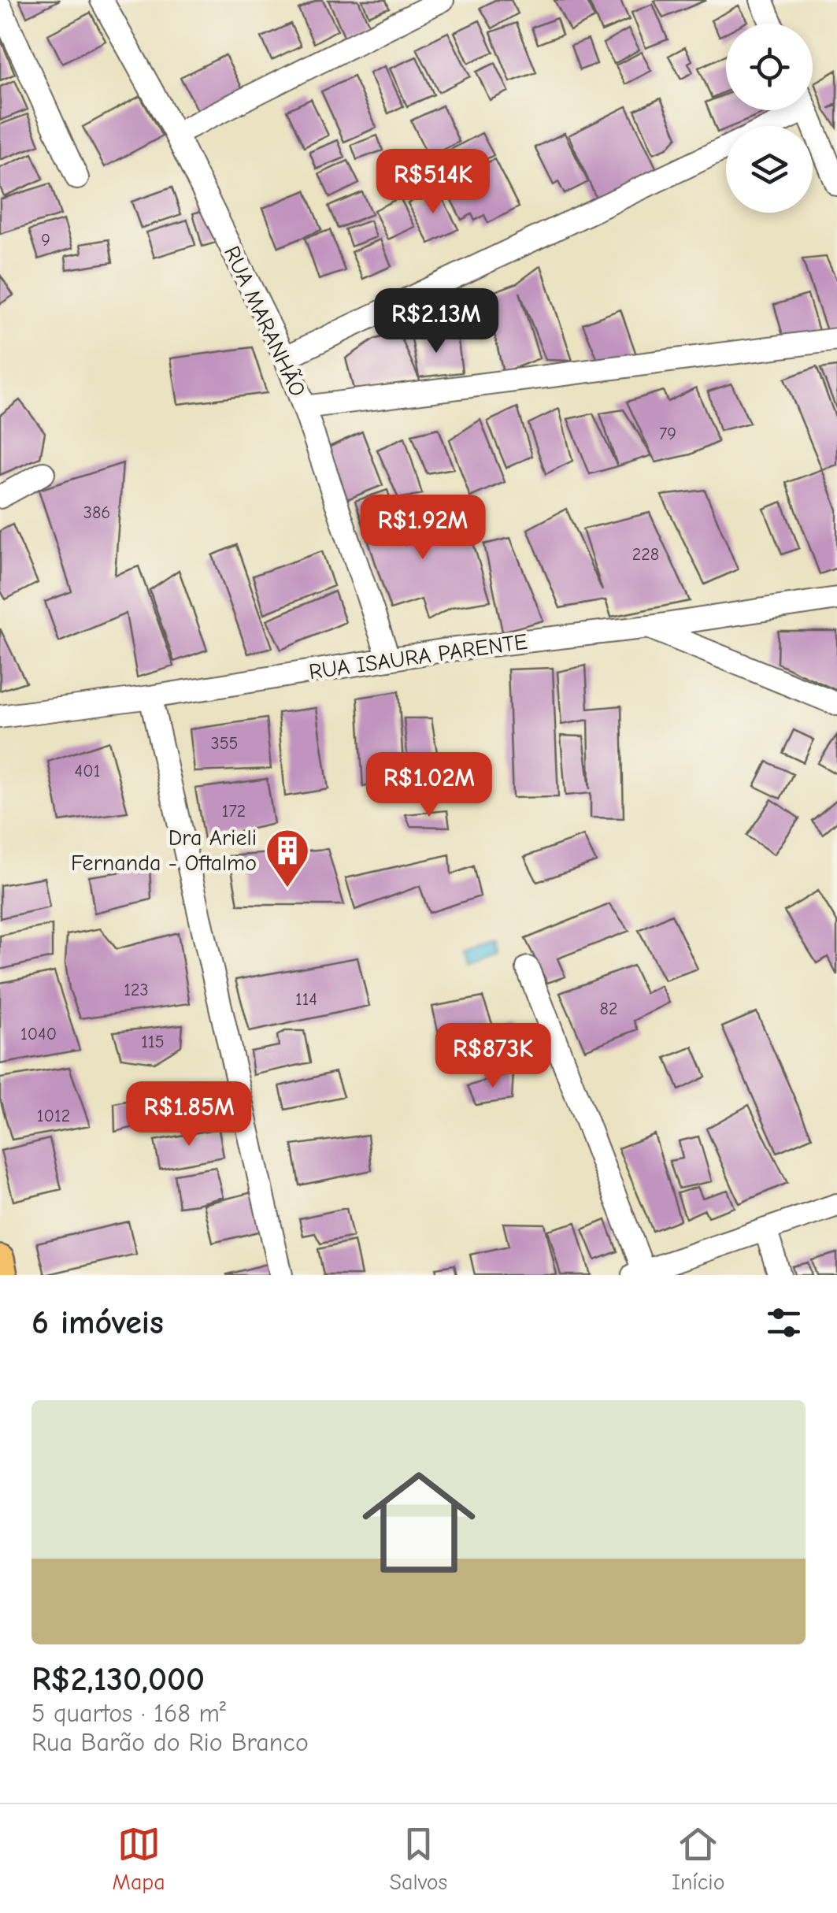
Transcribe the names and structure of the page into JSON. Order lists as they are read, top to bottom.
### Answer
{
  "streets": {
    "street": ["RUA MARANHÃO", "RUA ISAURA PARENTE"]
  },
  "crossings": [
    ["RUA MARANHÃO", "RUA ISAURA PARENTE"]
  ],
  "places": {
    "building": ["Dra Arieli Fernanda - Oftalmo"]
  },
  "house_numbers": [
    "9",
    "79",
    "386",
    "228",
    "355",
    "401",
    "172",
    "123",
    "114",
    "82",
    "1040",
    "115",
    "1012"
  ],
  "page": {
    "price": [
      "R$514K",
      "R$2.13M",
      "R$1.92M",
      "R$1.02M",
      "R$873K",
      "R$1.85M"
    ],
    "heading": "6 imóveis",
    "list": [
      {
        "name": "R$2,130,000",
        "note": "5 quartos · 168 m² · Rua Barão do Rio Branco"
      }
    ],
    "tabs": ["Mapa", "Salvos", "Início"]
  }
}
